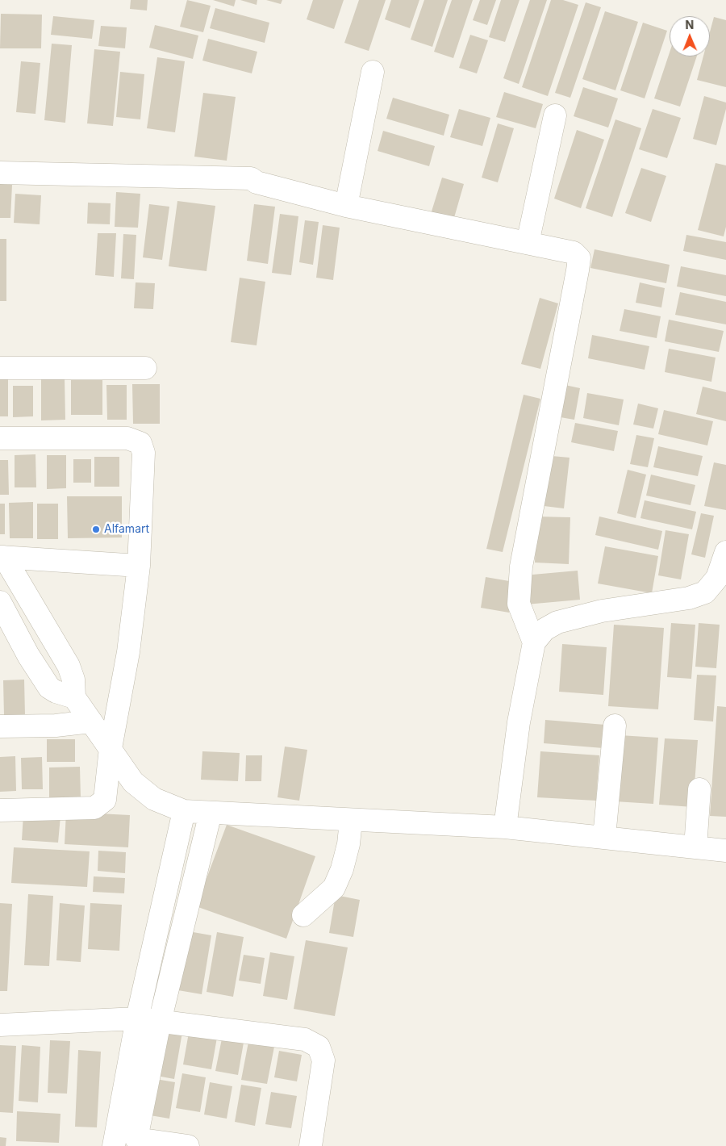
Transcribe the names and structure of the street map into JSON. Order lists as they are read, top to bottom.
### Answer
{
  "places": ["Alfamart"],
  "north": "top"
}
